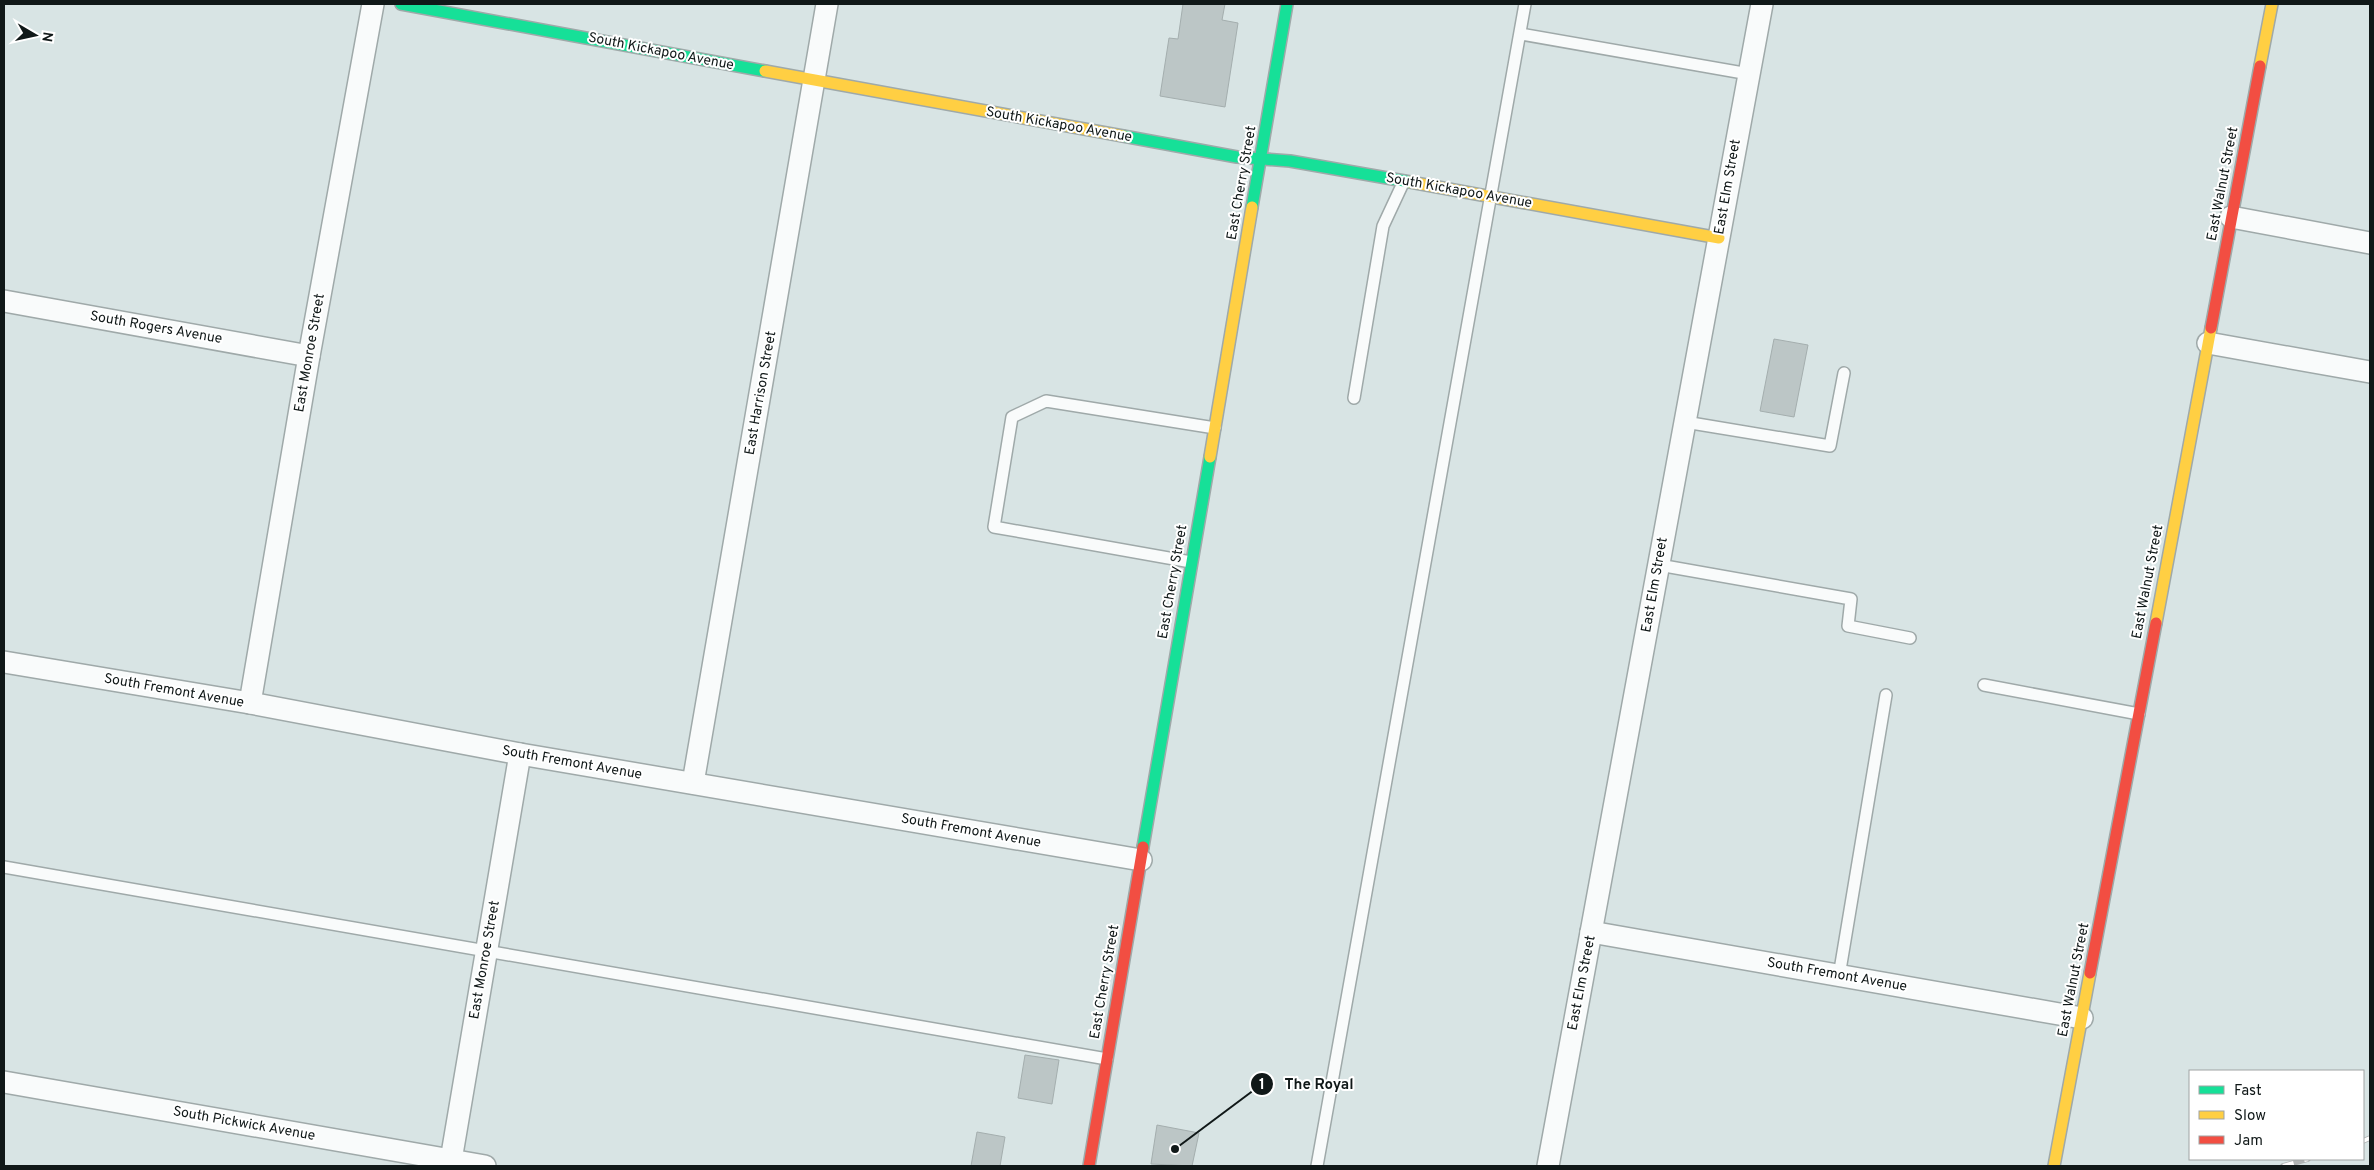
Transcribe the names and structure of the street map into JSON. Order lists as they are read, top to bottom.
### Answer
{
  "streets": {
    "street": [
      "South Kickapoo Avenue",
      "East Cherry Street",
      "East Walnut Street",
      "East Elm Street",
      "South Rogers Avenue",
      "East Monroe Street",
      "East Harrison Street",
      "South Fremont Avenue",
      "South Pickwick Avenue"
    ]
  },
  "crossings": [
    ["South Kickapoo Avenue", "East Cherry Street"],
    ["South Kickapoo Avenue", "East Elm Street"],
    ["South Kickapoo Avenue", "East Harrison Street"],
    ["East Cherry Street", "South Fremont Avenue"],
    ["East Walnut Street", "South Fremont Avenue"],
    ["East Elm Street", "South Fremont Avenue"],
    ["South Rogers Avenue", "East Monroe Street"],
    ["East Monroe Street", "South Fremont Avenue"],
    ["East Monroe Street", "South Pickwick Avenue"],
    ["East Harrison Street", "South Fremont Avenue"]
  ],
  "places": ["The Royal"],
  "legend": ["Fast", "Slow", "Jam"],
  "north": "right"
}
